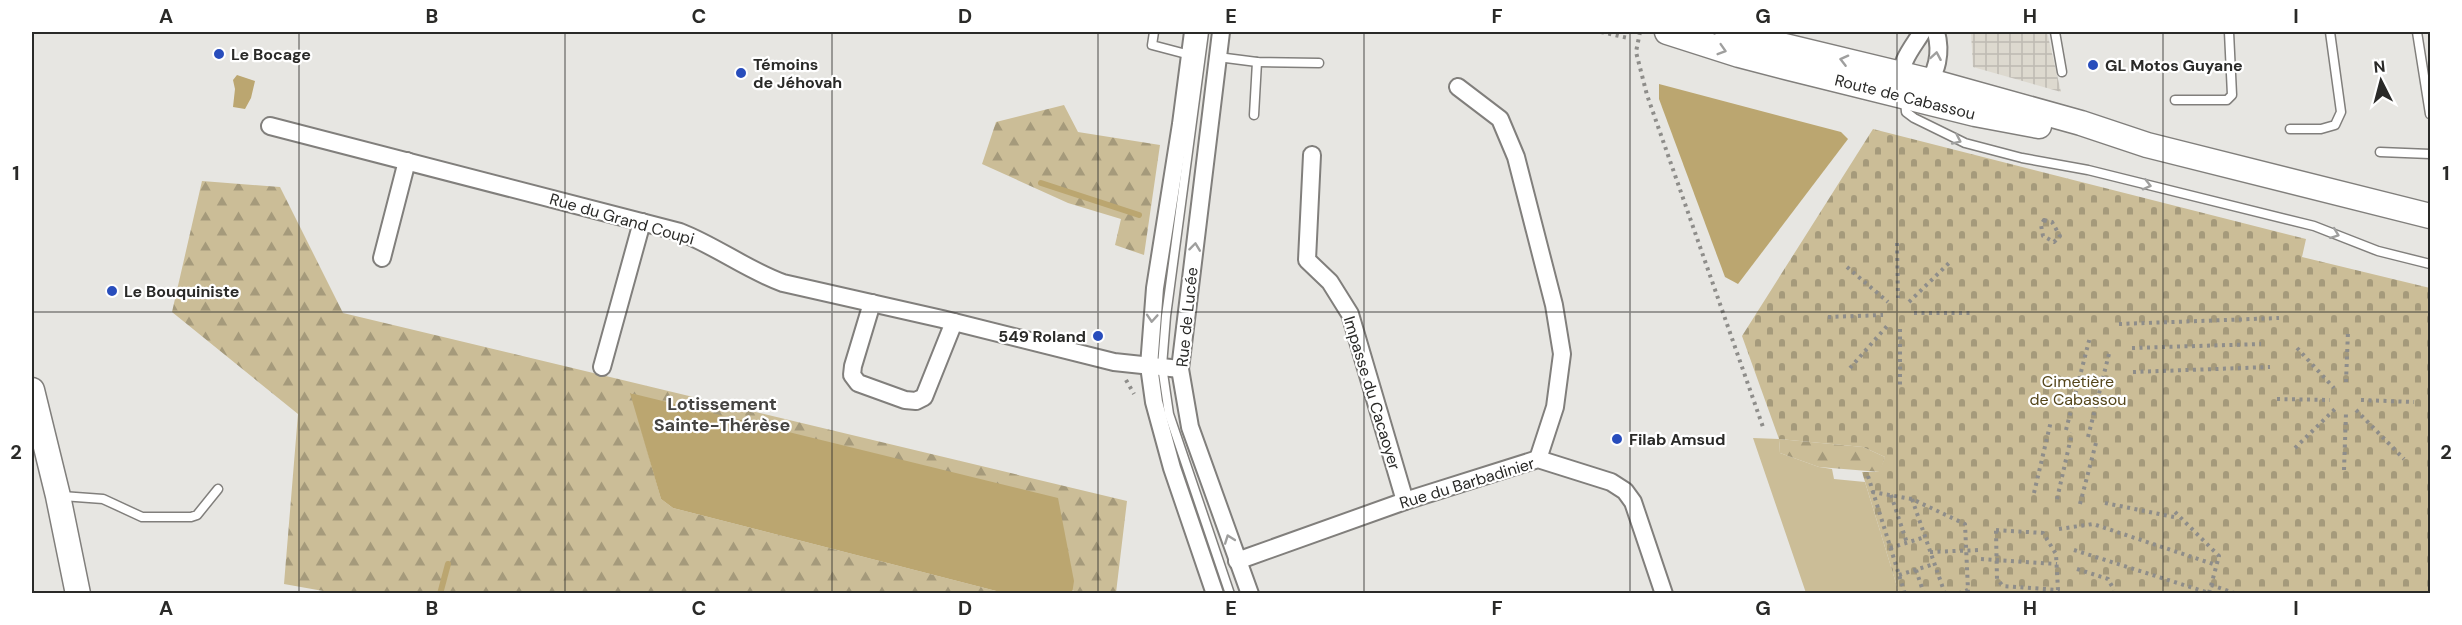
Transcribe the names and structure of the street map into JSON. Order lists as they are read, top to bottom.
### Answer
{
  "streets": {
    "main road": ["Route de Cabassou"],
    "street": [
      "Rue du Grand Coupi",
      "Rue de Lucée",
      "Impasse du Cacaoyer",
      "Rue du Barbadinier"
    ]
  },
  "crossings": [
    ["Rue du Grand Coupi", "Rue de Lucée"],
    ["Rue de Lucée", "Rue du Barbadinier"],
    ["Impasse du Cacaoyer", "Rue du Barbadinier"]
  ],
  "districts": ["Lotissement Sainte-Thérèse"],
  "parks": ["Cimetière de Cabassou"],
  "places": [
    "Le Bocage",
    "GL Motos Guyane",
    "Témoins de Jéhovah",
    "Le Bouquiniste",
    "549 Roland",
    "Filab Amsud"
  ],
  "north": "top",
  "grid": {
    "columns": [
      "A",
      "B",
      "C",
      "D",
      "E",
      "F",
      "G",
      "H",
      "I"
    ],
    "rows": ["1", "2"]
  }
}
